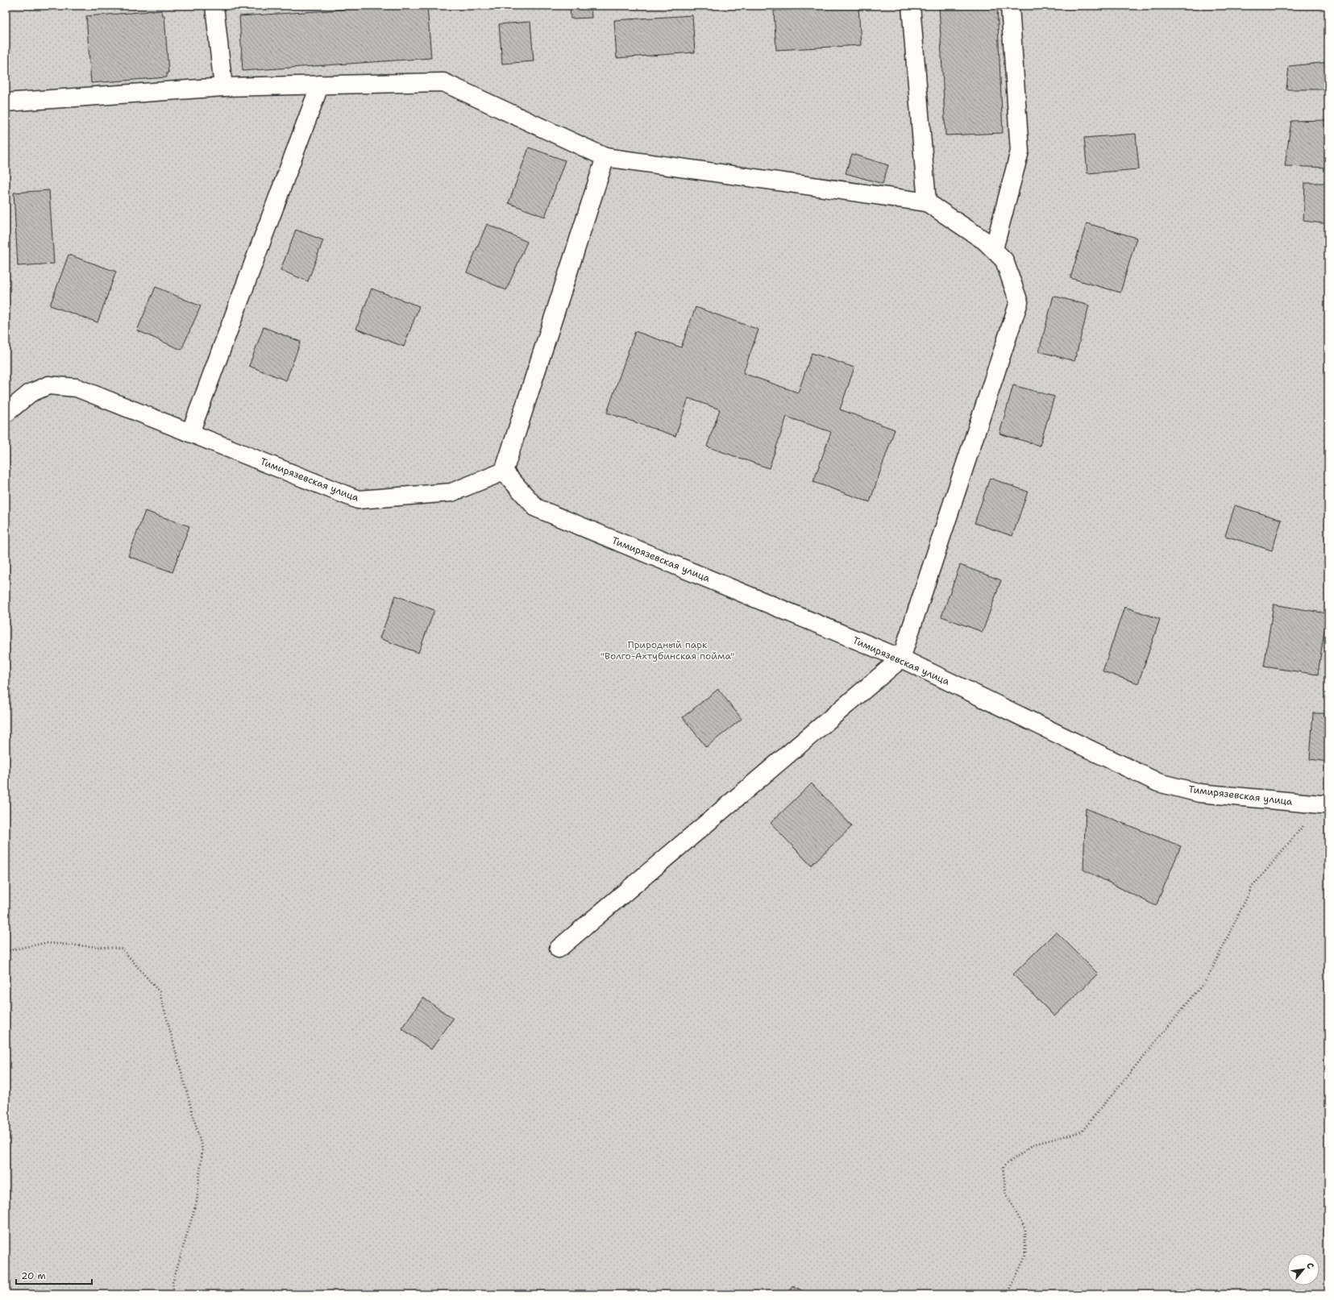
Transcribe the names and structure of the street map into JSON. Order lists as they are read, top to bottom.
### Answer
{
  "streets": {
    "street": ["Тимирязевская улица"]
  },
  "parks": ["Природный парк \"Волго-Ахтубинская пойма\""],
  "scale_bar": "20 m",
  "north": "top right"
}
